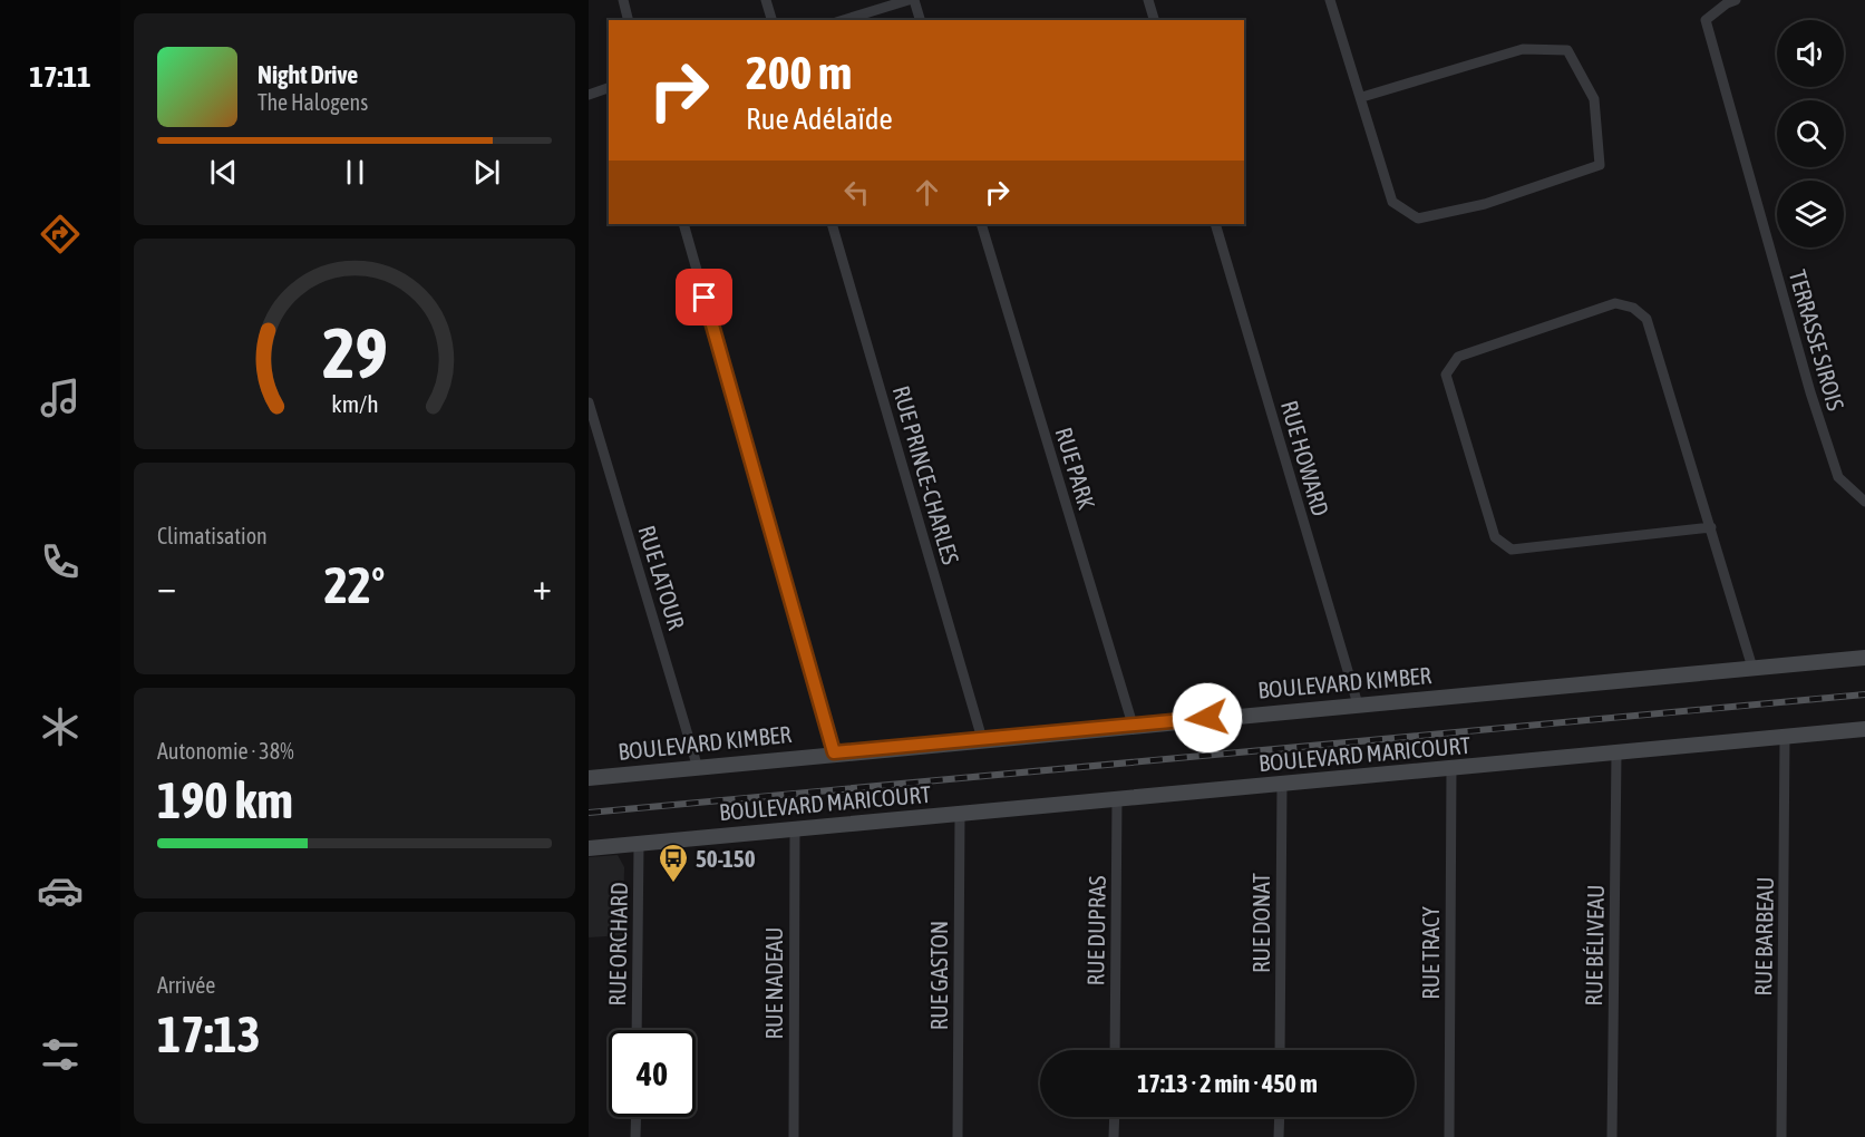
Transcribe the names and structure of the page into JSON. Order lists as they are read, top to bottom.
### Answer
{
  "streets": {
    "street": [
      "TERRASSE SIROIS",
      "RUE HOWARD",
      "RUE PARK",
      "RUE PRINCE-CHARLES",
      "RUE LATOUR",
      "BOULEVARD KIMBER",
      "BOULEVARD MARICOURT",
      "RUE DONAT",
      "RUE DUPRAS",
      "RUE BARBEAU",
      "RUE ORCHARD",
      "RUE BÉLIVEAU",
      "RUE TRACY",
      "RUE GASTON",
      "RUE NADEAU"
    ]
  },
  "crossings": [
    ["RUE HOWARD", "BOULEVARD KIMBER"],
    ["RUE PARK", "BOULEVARD KIMBER"],
    ["RUE PRINCE-CHARLES", "BOULEVARD KIMBER"],
    ["RUE LATOUR", "BOULEVARD KIMBER"],
    ["BOULEVARD MARICOURT", "RUE DONAT"],
    ["BOULEVARD MARICOURT", "RUE DUPRAS"],
    ["BOULEVARD MARICOURT", "RUE BARBEAU"],
    ["BOULEVARD MARICOURT", "RUE ORCHARD"],
    ["BOULEVARD MARICOURT", "RUE BÉLIVEAU"],
    ["BOULEVARD MARICOURT", "RUE TRACY"],
    ["BOULEVARD MARICOURT", "RUE GASTON"],
    ["BOULEVARD MARICOURT", "RUE NADEAU"]
  ],
  "places": {
    "bus stop": ["50-150"]
  },
  "page": {
    "tabs": "17:11",
    "turn": ["200 m", "Rue Adélaïde"],
    "song": ["Night Drive", "The Halogens"],
    "tile": [
      "Climatisation",
      ["Autonomie · 38%", "190 km"],
      ["Arrivée", "17:13"]
    ],
    "heat": ["−", "22°", "+"],
    "limit": "40",
    "trip": "17:13 · 2 min · 450 m",
    "gauge": ["29", "km/h"]
  }
}
